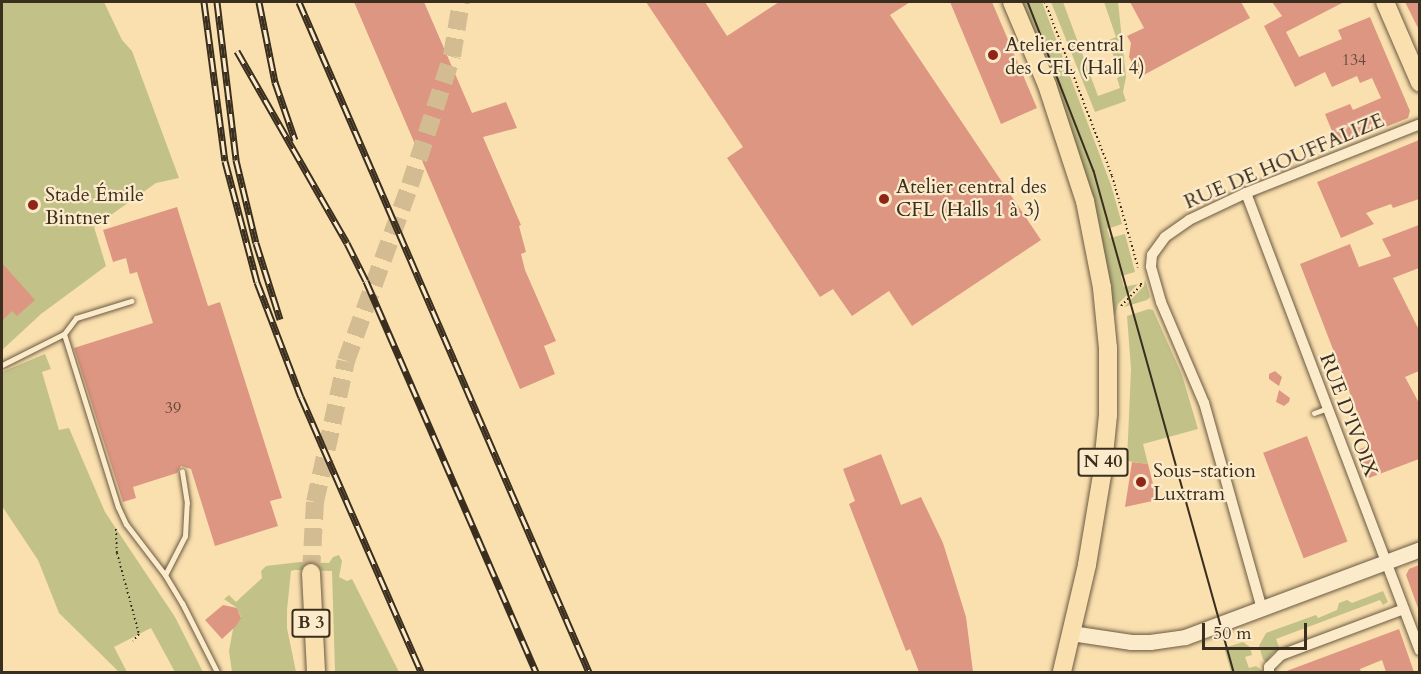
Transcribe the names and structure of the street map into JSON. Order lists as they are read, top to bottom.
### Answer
{
  "streets": {
    "main road": ["N 40", "B 3"],
    "street": ["RUE DE HOUFFALIZE", "RUE D'IVOIX"]
  },
  "crossings": [
    ["RUE DE HOUFFALIZE", "RUE D'IVOIX"]
  ],
  "places": [
    "Atelier central des CFL (Hall 4)",
    "Atelier central des CFL (Halls 1 à 3)",
    "Stade Émile Bintner",
    "Sous-station Luxtram"
  ],
  "house_numbers": ["134", "39"],
  "scale_bar": "50 m"
}
